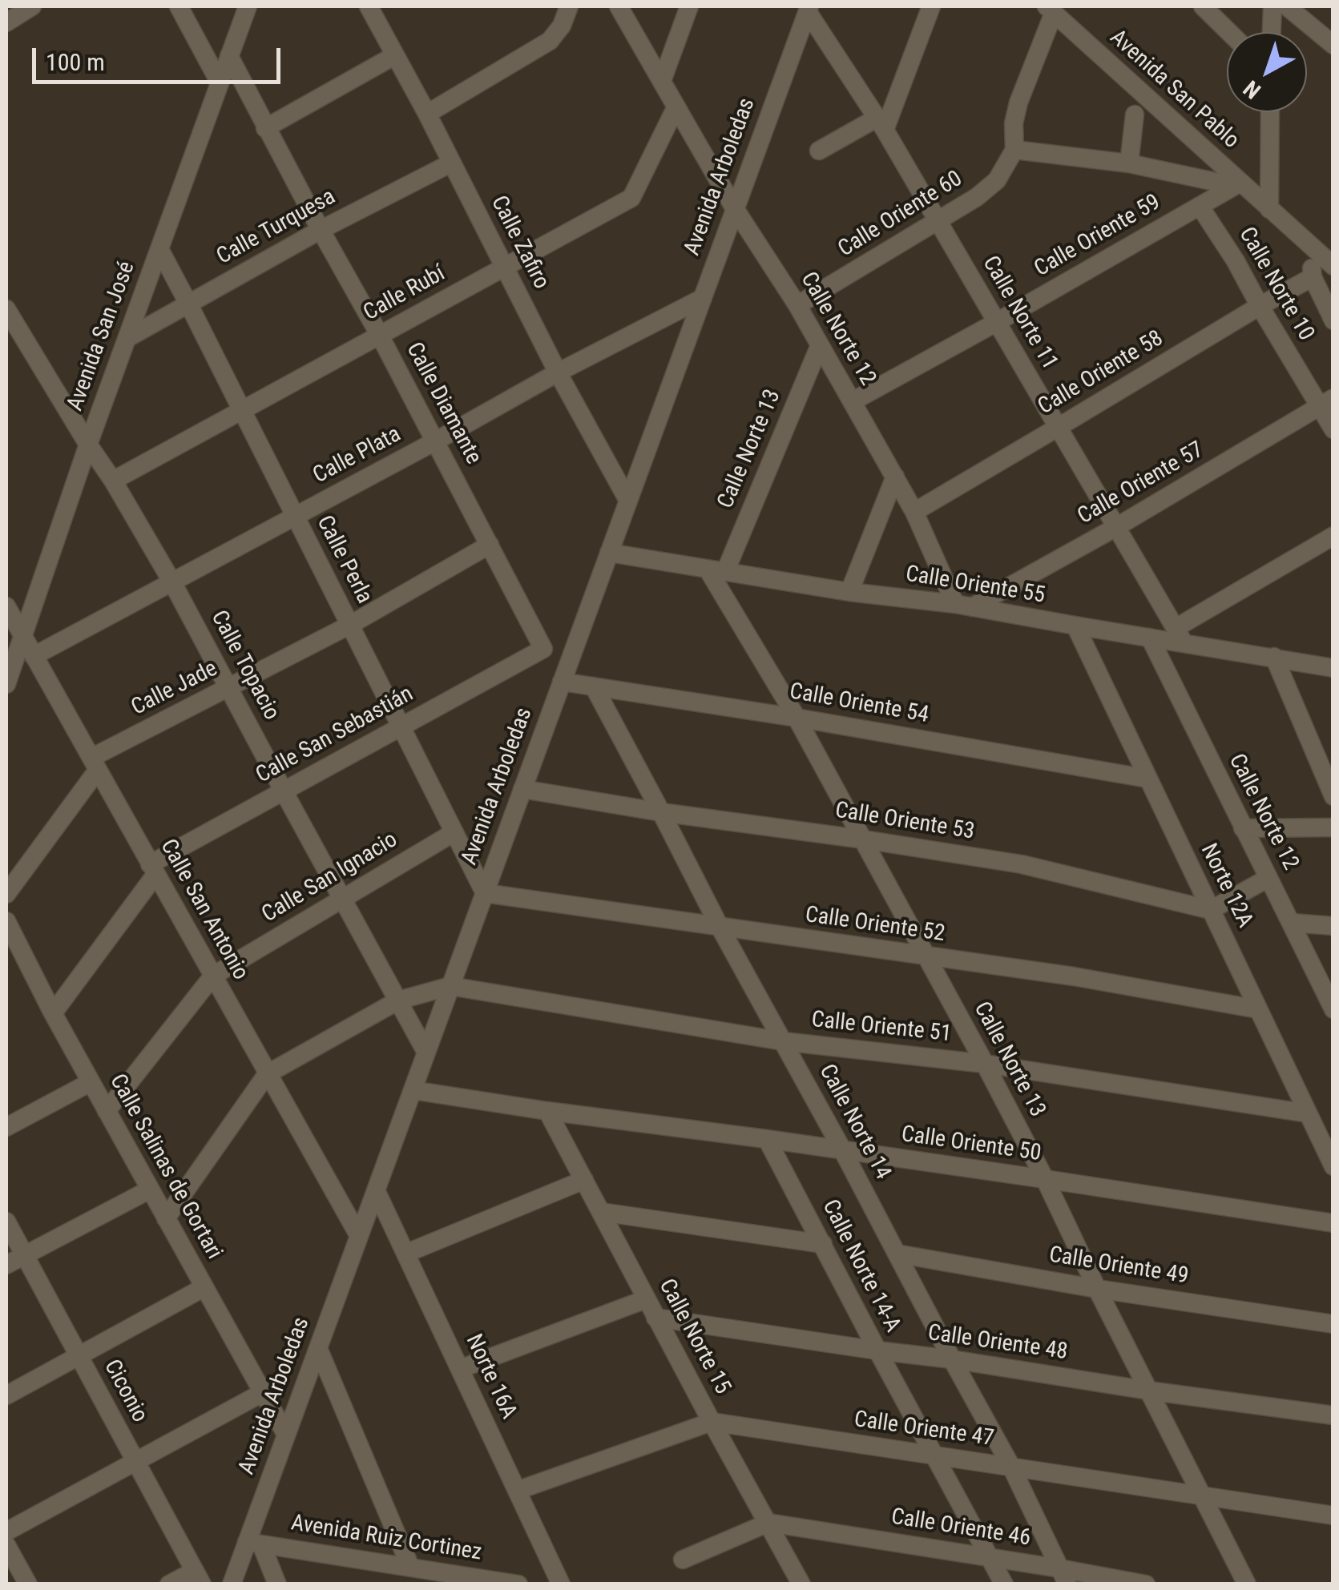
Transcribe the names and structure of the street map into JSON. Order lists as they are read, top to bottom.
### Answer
{
  "streets": {
    "street": [
      "Avenida San Pablo",
      "Avenida Arboledas",
      "Calle Oriente 60",
      "Calle Turquesa",
      "Calle Oriente 59",
      "Calle Zafiro",
      "Calle Norte 10",
      "Calle Rubí",
      "Calle Norte 11",
      "Calle Norte 12",
      "Avenida San José",
      "Calle Oriente 58",
      "Calle Diamante",
      "Calle Norte 13",
      "Calle Plata",
      "Calle Oriente 57",
      "Calle Perla",
      "Calle Oriente 55",
      "Calle Topacio",
      "Calle Jade",
      "Calle Oriente 54",
      "Calle San Sebastián",
      "Calle Oriente 53",
      "Calle San Ignacio",
      "Norte 12A",
      "Calle San Antonio",
      "Calle Oriente 52",
      "Calle Oriente 51",
      "Calle Norte 14",
      "Calle Oriente 50",
      "Calle Salinas de Gortari",
      "Calle Norte 14-A",
      "Calle Oriente 49",
      "Calle Norte 15",
      "Calle Oriente 48",
      "Norte 16A",
      "Ciconio",
      "Calle Oriente 47",
      "Calle Oriente 46",
      "Avenida Ruiz Cortinez"
    ]
  },
  "crossings": [
    ["Avenida San Pablo", "Calle Oriente 60"],
    ["Avenida San Pablo", "Calle Oriente 59"],
    ["Avenida San Pablo", "Calle Norte 10"],
    ["Avenida Arboledas", "Calle Zafiro"],
    ["Avenida Arboledas", "Calle Norte 11"],
    ["Avenida Arboledas", "Calle Norte 12"],
    ["Avenida Arboledas", "Calle Plata"],
    ["Avenida Arboledas", "Calle Perla"],
    ["Avenida Arboledas", "Calle Oriente 55"],
    ["Avenida Arboledas", "Calle Topacio"],
    ["Avenida Arboledas", "Calle Oriente 54"],
    ["Avenida Arboledas", "Calle Oriente 53"],
    ["Avenida Arboledas", "Calle San Antonio"],
    ["Avenida Arboledas", "Calle Oriente 52"],
    ["Avenida Arboledas", "Calle Oriente 51"],
    ["Avenida Arboledas", "Calle Oriente 50"],
    ["Avenida Arboledas", "Calle Salinas de Gortari"],
    ["Avenida Arboledas", "Norte 16A"],
    ["Avenida Arboledas", "Avenida Ruiz Cortinez"],
    ["Calle Oriente 60", "Calle Norte 11"],
    ["Calle Oriente 60", "Calle Norte 12"],
    ["Calle Turquesa", "Calle Zafiro"],
    ["Calle Turquesa", "Avenida San José"],
    ["Calle Turquesa", "Calle Diamante"],
    ["Calle Turquesa", "Calle Perla"],
    ["Calle Oriente 59", "Calle Norte 10"],
    ["Calle Oriente 59", "Calle Norte 11"],
    ["Calle Oriente 59", "Calle Norte 12"],
    ["Calle Zafiro", "Calle Rubí"],
    ["Calle Zafiro", "Calle Plata"],
    ["Calle Norte 10", "Calle Oriente 58"],
    ["Calle Norte 10", "Calle Oriente 57"],
    ["Calle Rubí", "Calle Norte 12"],
    ["Calle Rubí", "Calle Diamante"],
    ["Calle Rubí", "Calle Perla"],
    ["Calle Rubí", "Calle Topacio"],
    ["Calle Norte 11", "Calle Oriente 58"],
    ["Calle Norte 11", "Calle Oriente 57"],
    ["Calle Norte 11", "Calle Oriente 55"],
    ["Calle Norte 12", "Calle Oriente 58"],
    ["Calle Norte 12", "Calle Norte 13"],
    ["Calle Norte 12", "Calle Oriente 57"],
    ["Calle Norte 12", "Calle Oriente 55"],
    ["Avenida San José", "Calle Diamante"],
    ["Avenida San José", "Calle Perla"],
    ["Avenida San José", "Calle Topacio"],
    ["Avenida San José", "Calle San Antonio"],
    ["Calle Diamante", "Calle Plata"],
    ["Calle Diamante", "Calle Jade"],
    ["Calle Diamante", "Calle San Sebastián"],
    ["Calle Norte 13", "Calle Oriente 55"],
    ["Calle Norte 13", "Calle Oriente 54"],
    ["Calle Norte 13", "Calle Oriente 53"],
    ["Calle Norte 13", "Calle Oriente 52"],
    ["Calle Norte 13", "Calle Oriente 51"],
    ["Calle Norte 13", "Calle Oriente 50"],
    ["Calle Norte 13", "Calle Oriente 49"],
    ["Calle Norte 13", "Calle Oriente 48"],
    ["Calle Norte 13", "Calle Oriente 47"],
    ["Calle Plata", "Calle Perla"],
    ["Calle Plata", "Calle Topacio"],
    ["Calle Plata", "Calle San Antonio"],
    ["Calle Oriente 57", "Calle Oriente 55"],
    ["Calle Perla", "Calle Jade"],
    ["Calle Perla", "Calle San Sebastián"],
    ["Calle Perla", "Calle San Ignacio"],
    ["Calle Perla", "Calle Oriente 52"],
    ["Calle Oriente 55", "Norte 12A"],
    ["Calle Topacio", "Calle Jade"],
    ["Calle Topacio", "Calle San Sebastián"],
    ["Calle Topacio", "Calle San Ignacio"],
    ["Calle Jade", "Calle San Antonio"],
    ["Calle Oriente 54", "Norte 12A"],
    ["Calle Oriente 54", "Calle Norte 14"],
    ["Calle San Sebastián", "Calle San Antonio"],
    ["Calle San Sebastián", "Calle Salinas de Gortari"],
    ["Calle Oriente 53", "Norte 12A"],
    ["Calle Oriente 53", "Calle Norte 14"],
    ["Calle San Ignacio", "Calle San Antonio"],
    ["Calle San Ignacio", "Calle Salinas de Gortari"],
    ["Norte 12A", "Calle Oriente 52"],
    ["Norte 12A", "Calle Oriente 51"],
    ["Calle Oriente 52", "Calle Norte 14"],
    ["Calle Oriente 51", "Calle Norte 14"],
    ["Calle Norte 14", "Calle Oriente 50"],
    ["Calle Norte 14", "Calle Oriente 49"],
    ["Calle Norte 14", "Calle Oriente 48"],
    ["Calle Norte 14", "Calle Oriente 47"],
    ["Calle Norte 14", "Calle Oriente 46"],
    ["Calle Oriente 50", "Calle Norte 14-A"],
    ["Calle Oriente 50", "Calle Norte 15"],
    ["Calle Norte 14-A", "Calle Oriente 48"],
    ["Calle Norte 14-A", "Calle Oriente 47"],
    ["Calle Norte 14-A", "Calle Oriente 46"],
    ["Calle Norte 15", "Calle Oriente 48"],
    ["Calle Norte 15", "Calle Oriente 47"],
    ["Calle Norte 15", "Calle Oriente 46"],
    ["Norte 16A", "Calle Oriente 47"]
  ],
  "scale_bar": "100 m",
  "north": "bottom left"
}
